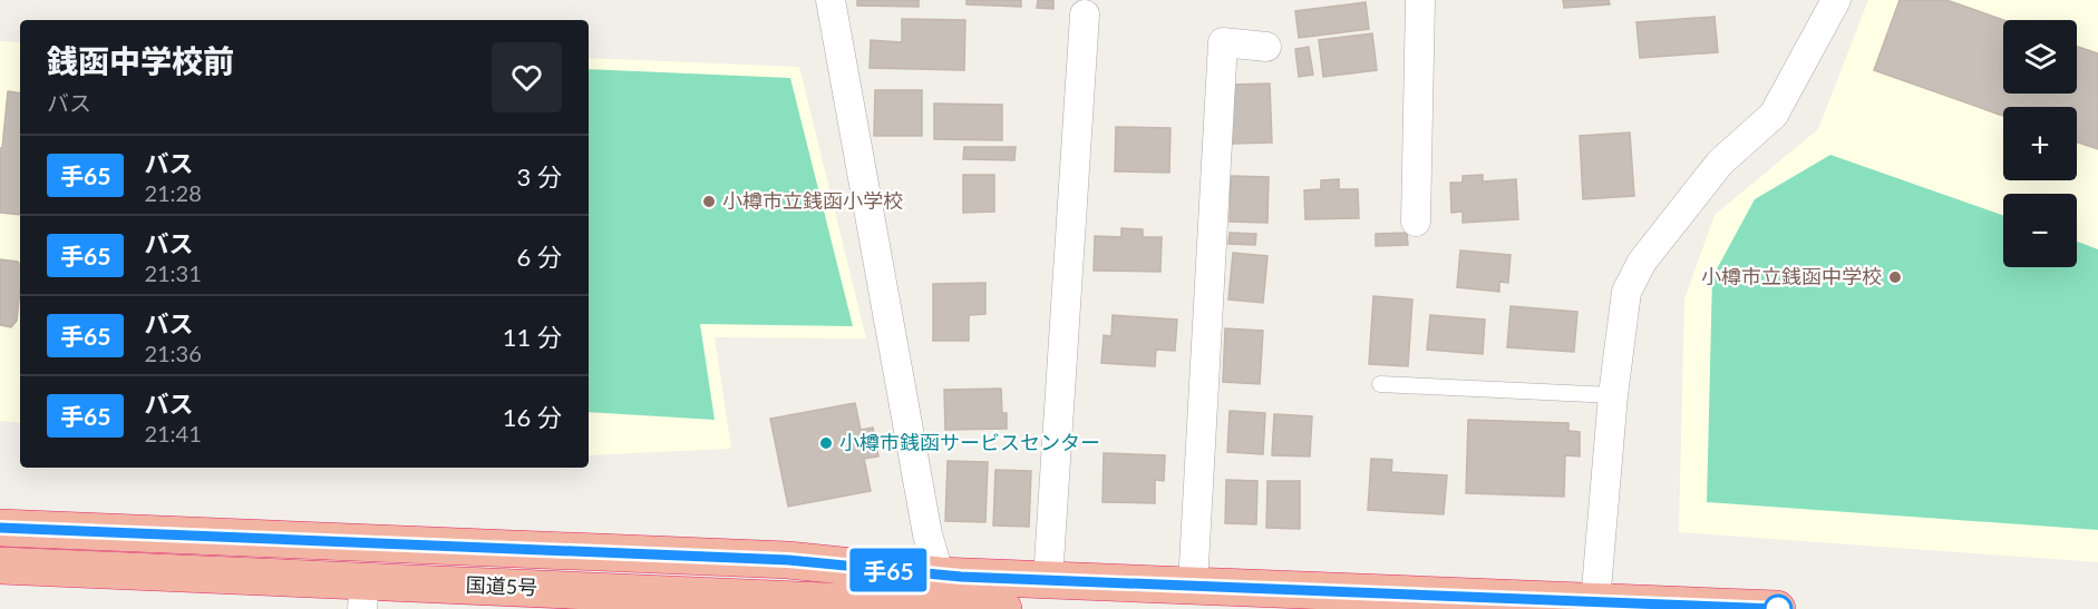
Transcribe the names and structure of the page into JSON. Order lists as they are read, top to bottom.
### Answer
{
  "streets": {
    "highway": ["国道5号"]
  },
  "places": ["小樽市立銭函小学校", "小樽市立銭函中学校", "小樽市銭函サービスセンター"],
  "lines": ["bus line 手65"],
  "page": {
    "on_map": "手65",
    "map_buttons": ["+", "−"],
    "heading": ["銭函中学校前", "バス"],
    "list": [
      {
        "mark": "手65",
        "name": "バス",
        "note": "21:28",
        "value": "3 分"
      },
      {
        "mark": "手65",
        "name": "バス",
        "note": "21:31",
        "value": "6 分"
      },
      {
        "mark": "手65",
        "name": "バス",
        "note": "21:36",
        "value": "11 分"
      },
      {
        "mark": "手65",
        "name": "バス",
        "note": "21:41",
        "value": "16 分"
      }
    ]
  }
}
